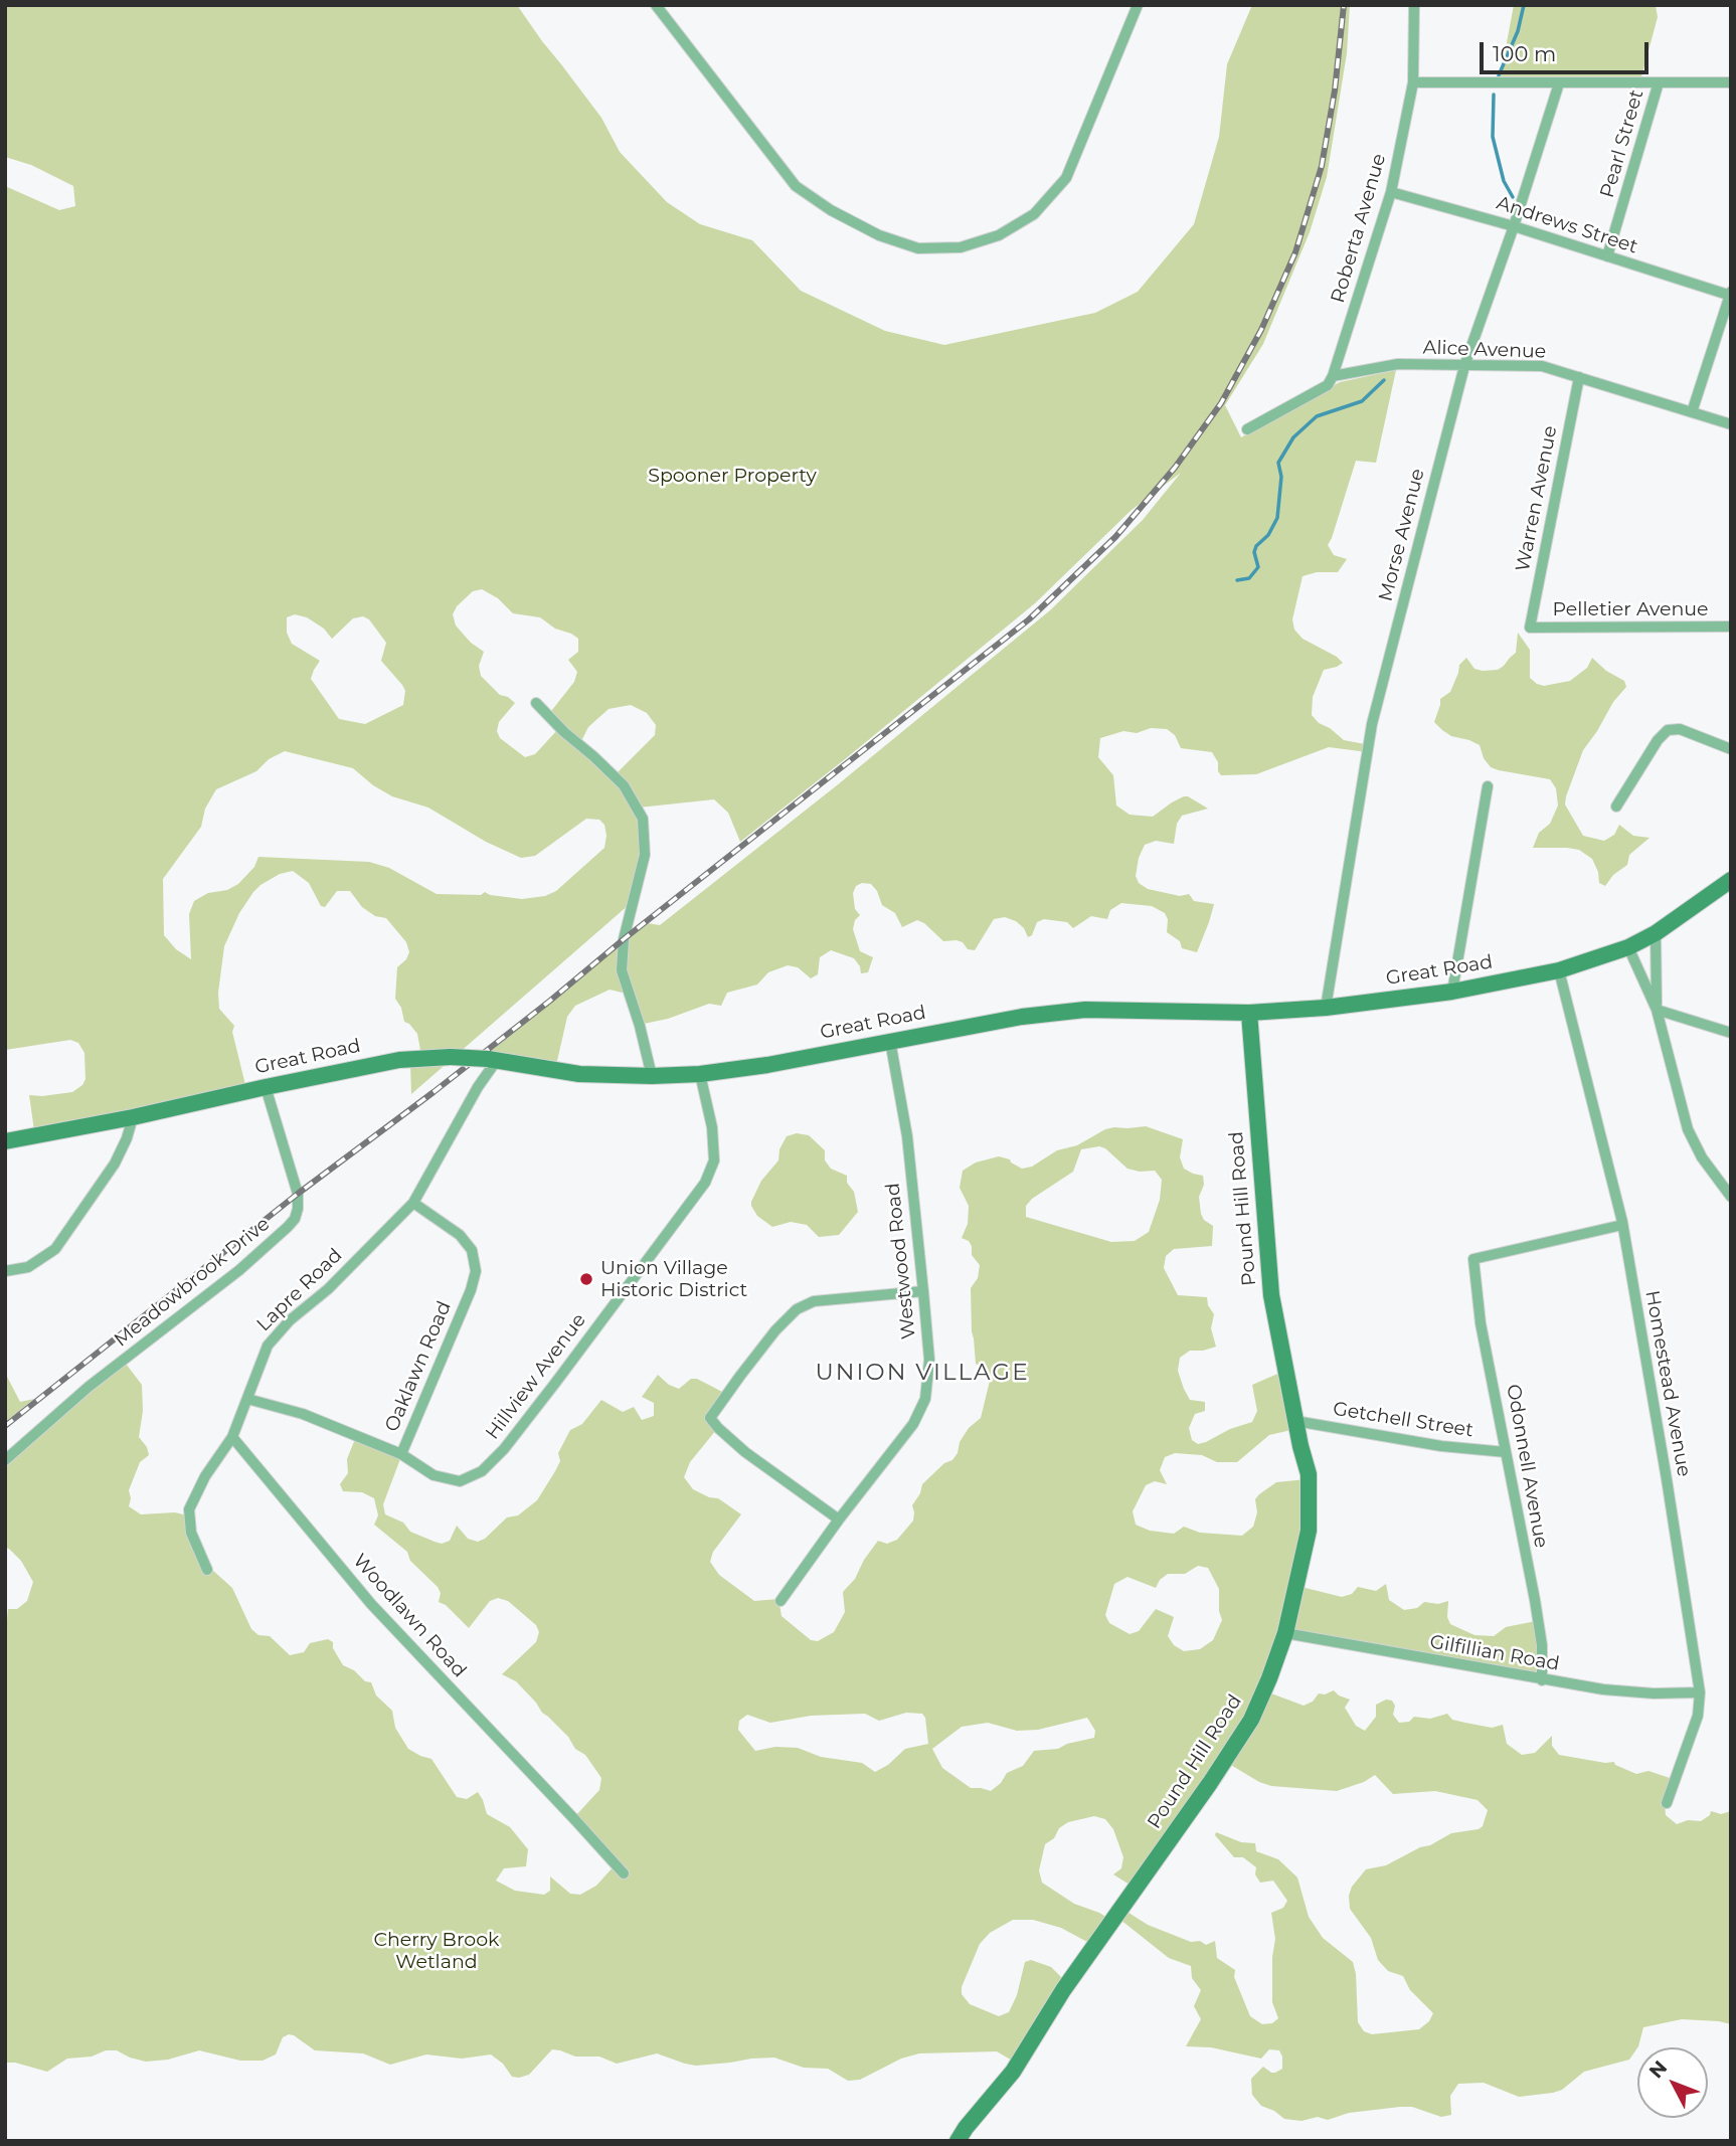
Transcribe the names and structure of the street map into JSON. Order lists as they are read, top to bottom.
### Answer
{
  "streets": {
    "main road": ["Great Road", "Pound Hill Road"],
    "street": [
      "Pearl Street",
      "Andrews Street",
      "Roberta Avenue",
      "Alice Avenue",
      "Warren Avenue",
      "Morse Avenue",
      "Pelletier Avenue",
      "Westwood Road",
      "Meadowbrook Drive",
      "Lapre Road",
      "Oaklawn Road",
      "Hillview Avenue",
      "Homestead Avenue",
      "Getchell Street",
      "Odonnell Avenue",
      "Woodlawn Road",
      "Gilfillian Road"
    ]
  },
  "crossings": [
    ["Pearl Street", "Andrews Street"],
    ["Andrews Street", "Roberta Avenue"],
    ["Andrews Street", "Morse Avenue"],
    ["Roberta Avenue", "Alice Avenue"],
    ["Alice Avenue", "Warren Avenue"],
    ["Alice Avenue", "Morse Avenue"],
    ["Warren Avenue", "Pelletier Avenue"],
    ["Morse Avenue", "Great Road"],
    ["Great Road", "Pound Hill Road"],
    ["Great Road", "Westwood Road"],
    ["Great Road", "Meadowbrook Drive"],
    ["Great Road", "Lapre Road"],
    ["Great Road", "Hillview Avenue"],
    ["Great Road", "Homestead Avenue"],
    ["Pound Hill Road", "Getchell Street"],
    ["Pound Hill Road", "Gilfillian Road"],
    ["Lapre Road", "Oaklawn Road"],
    ["Lapre Road", "Woodlawn Road"],
    ["Oaklawn Road", "Hillview Avenue"],
    ["Homestead Avenue", "Odonnell Avenue"],
    ["Homestead Avenue", "Gilfillian Road"],
    ["Getchell Street", "Odonnell Avenue"],
    ["Odonnell Avenue", "Gilfillian Road"]
  ],
  "districts": ["UNION VILLAGE"],
  "parks": ["Spooner Property", "Cherry Brook Wetland"],
  "places": ["Union Village Historic District"],
  "scale_bar": "100 m",
  "north": "top left"
}
